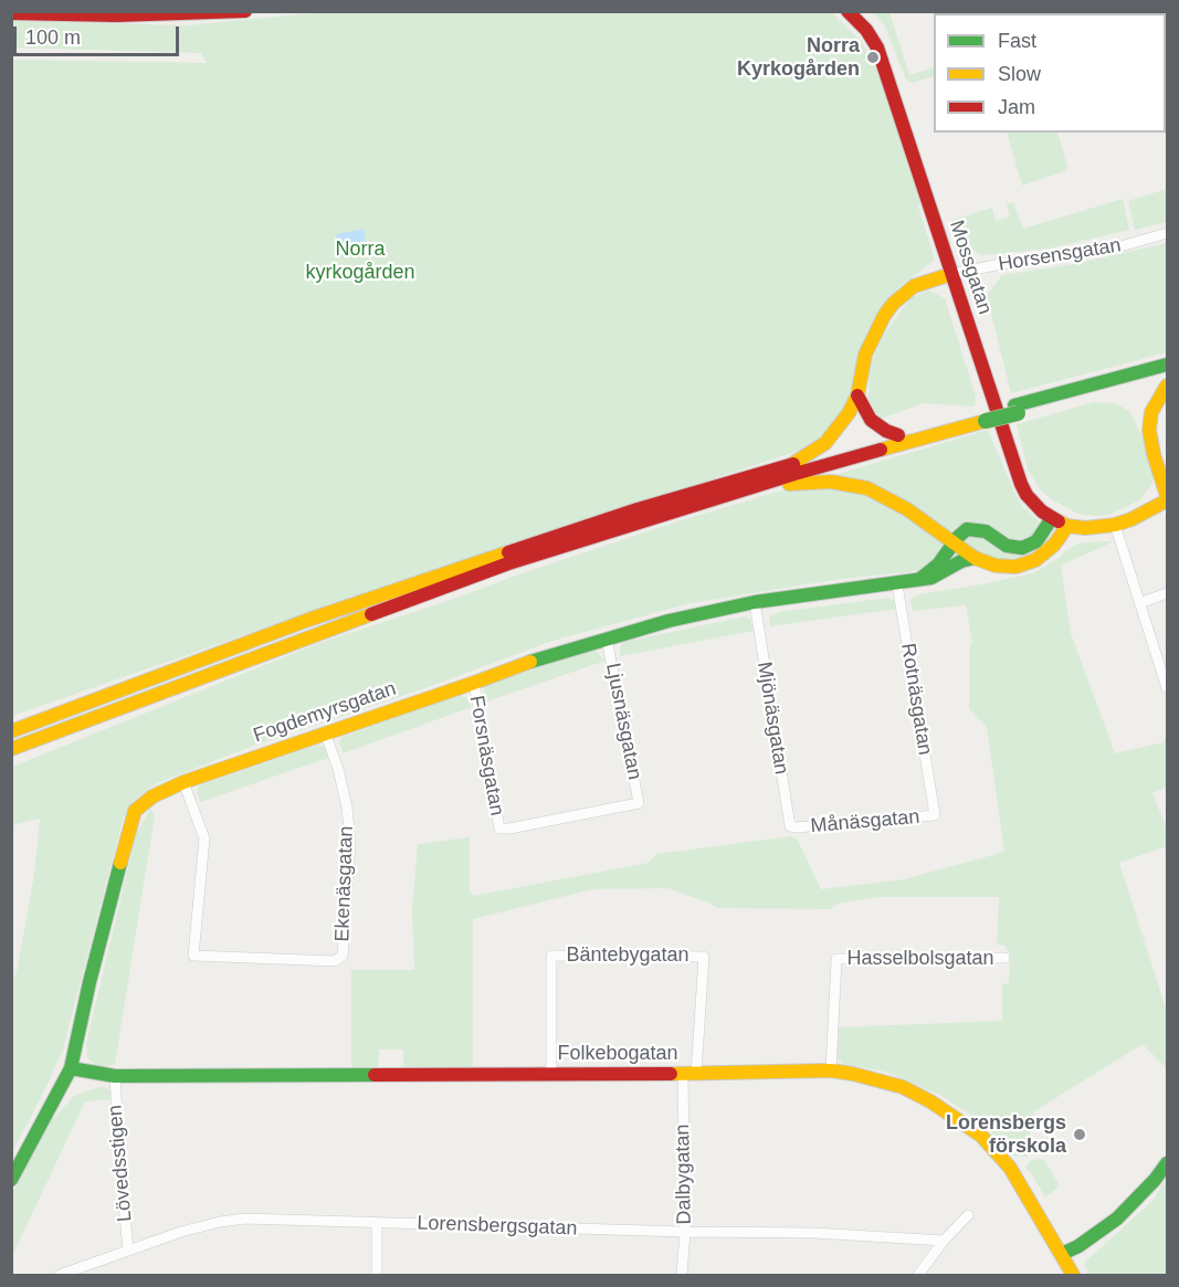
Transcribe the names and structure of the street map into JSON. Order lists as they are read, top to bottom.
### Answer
{
  "streets": {
    "street": [
      "Horsensgatan",
      "Mossgatan",
      "Rotnäsgatan",
      "Fogdemyrsgatan",
      "Mjönäsgatan",
      "Ljusnäsgatan",
      "Forsnäsgatan",
      "Månäsgatan",
      "Ekenäsgatan",
      "Bäntebygatan",
      "Hasselbolsgatan",
      "Folkebogatan",
      "Lövedsstigen",
      "Dalbygatan",
      "Lorensbergsgatan"
    ]
  },
  "crossings": [
    ["Horsensgatan", "Mossgatan"],
    ["Mossgatan", "Fogdemyrsgatan"],
    ["Rotnäsgatan", "Fogdemyrsgatan"],
    ["Rotnäsgatan", "Månäsgatan"],
    ["Fogdemyrsgatan", "Mjönäsgatan"],
    ["Fogdemyrsgatan", "Ljusnäsgatan"],
    ["Fogdemyrsgatan", "Forsnäsgatan"],
    ["Fogdemyrsgatan", "Ekenäsgatan"],
    ["Fogdemyrsgatan", "Folkebogatan"],
    ["Mjönäsgatan", "Månäsgatan"],
    ["Ljusnäsgatan", "Forsnäsgatan"],
    ["Bäntebygatan", "Folkebogatan"],
    ["Bäntebygatan", "Dalbygatan"],
    ["Hasselbolsgatan", "Folkebogatan"],
    ["Folkebogatan", "Lövedsstigen"],
    ["Folkebogatan", "Dalbygatan"],
    ["Lövedsstigen", "Lorensbergsgatan"],
    ["Dalbygatan", "Lorensbergsgatan"]
  ],
  "parks": ["Norra kyrkogården"],
  "places": ["Norra Kyrkogården", "Lorensbergs förskola"],
  "legend": ["Fast", "Slow", "Jam"],
  "scale_bar": "100 m"
}
